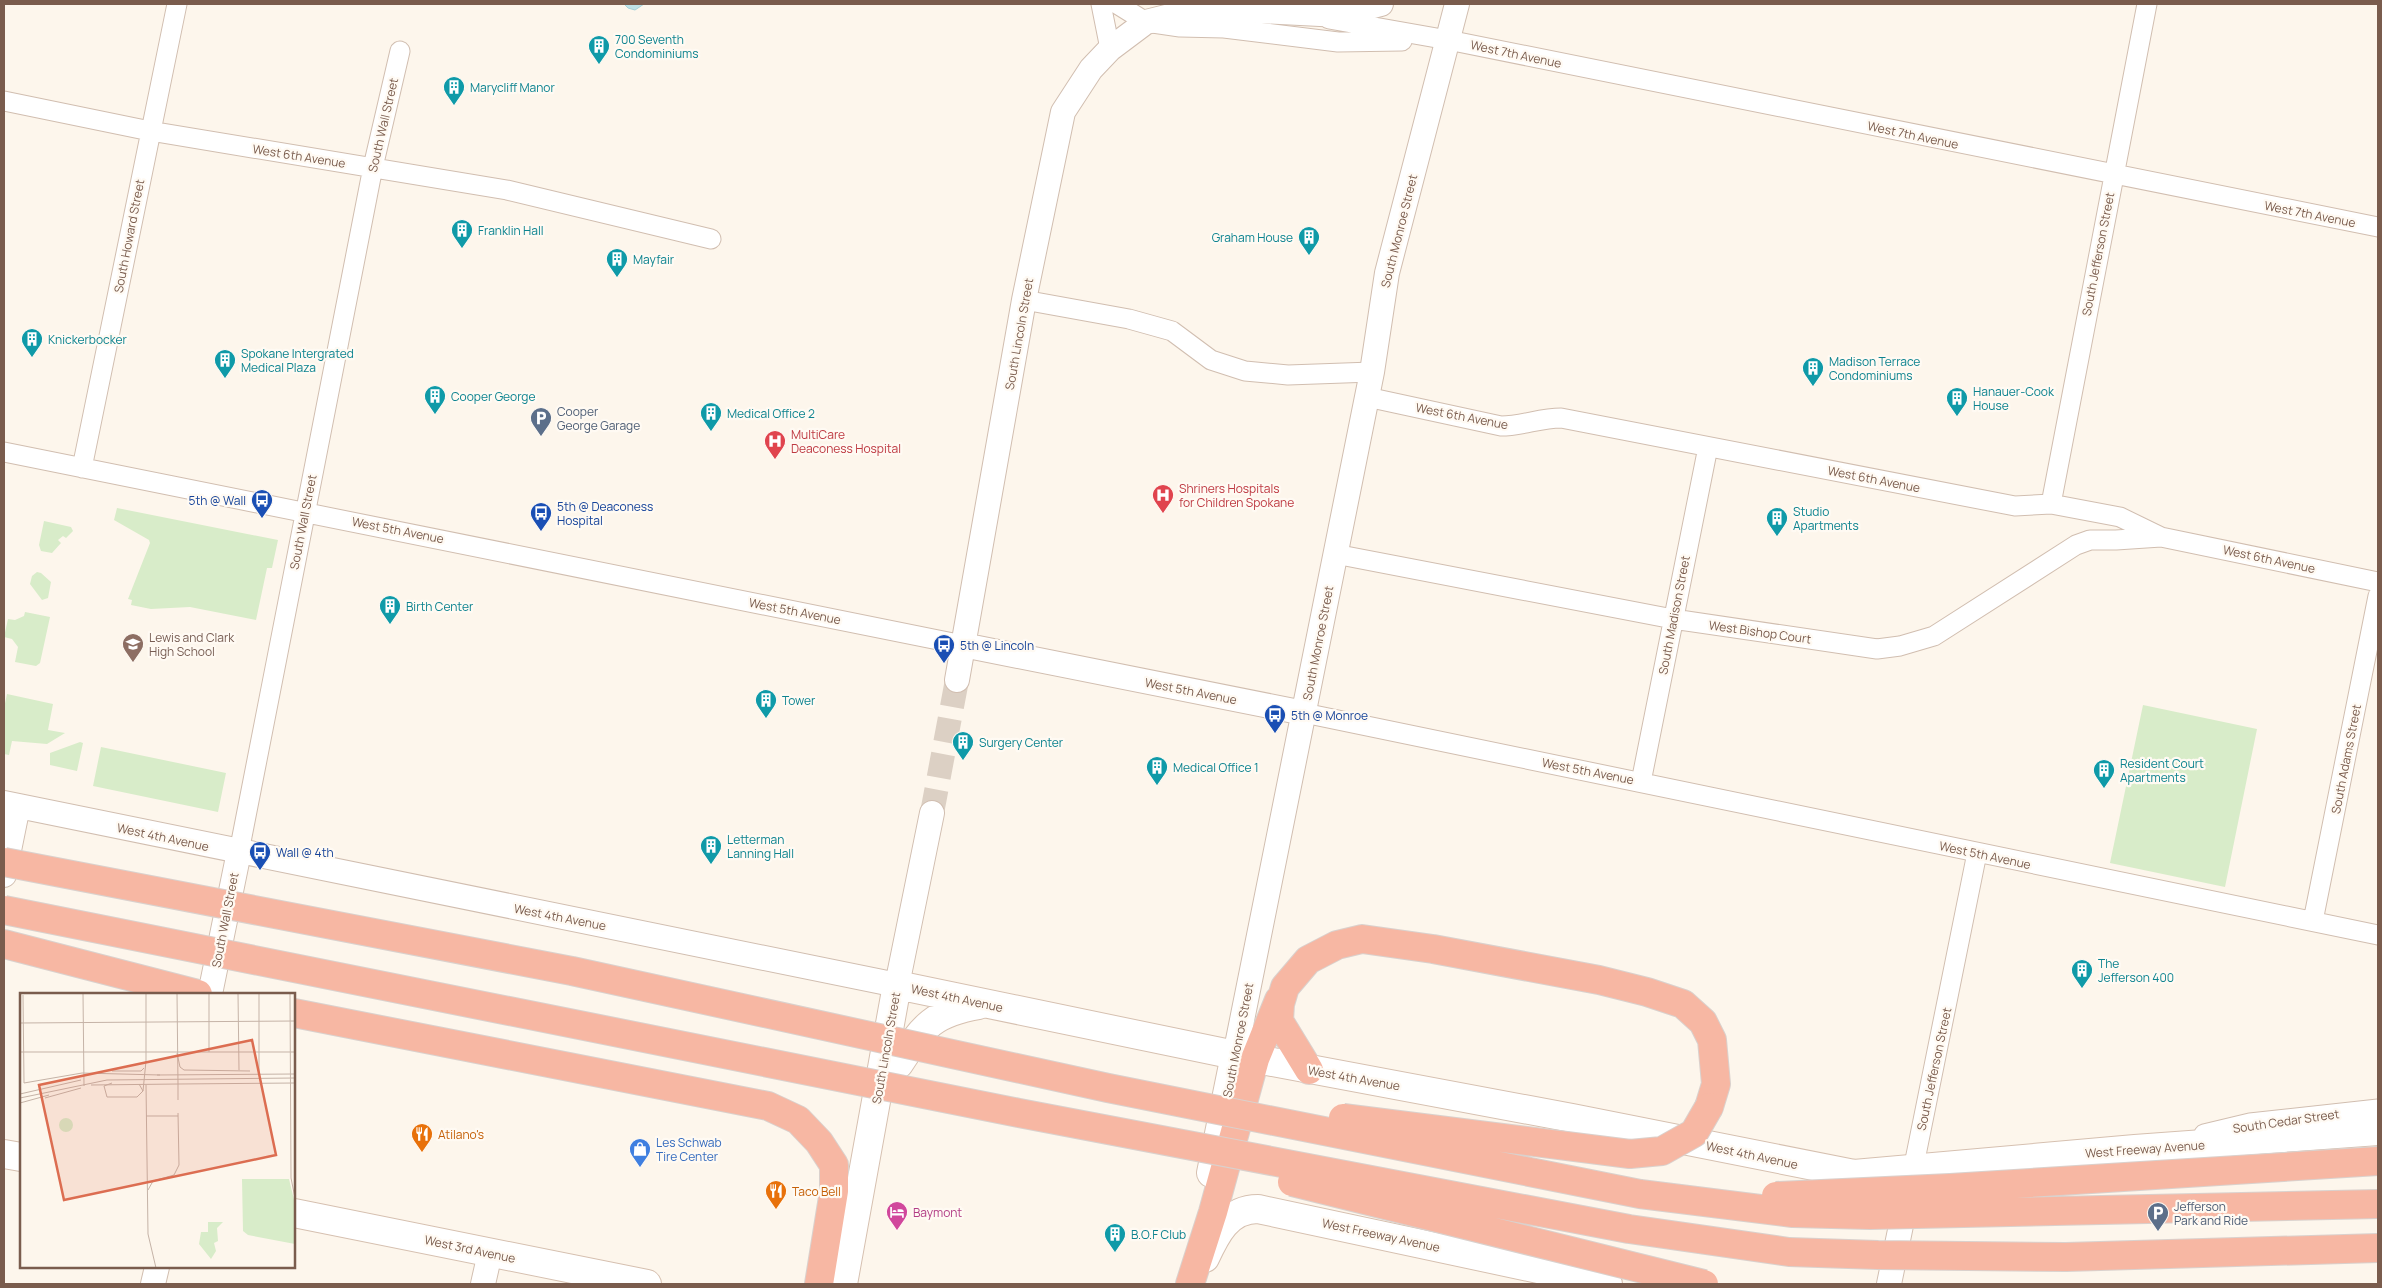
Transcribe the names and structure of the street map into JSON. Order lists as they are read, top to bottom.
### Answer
{
  "streets": {
    "main road": [
      "South Lincoln Street",
      "West 4th Avenue",
      "West Freeway Avenue",
      "West 3rd Avenue"
    ],
    "street": [
      "West 7th Avenue",
      "South Wall Street",
      "West 6th Avenue",
      "South Monroe Street",
      "South Howard Street",
      "South Jefferson Street",
      "West 5th Avenue",
      "South Madison Street",
      "West Bishop Court",
      "South Adams Street",
      "South Cedar Street"
    ]
  },
  "crossings": [
    ["West 7th Avenue", "South Monroe Street"],
    ["West 7th Avenue", "South Jefferson Street"],
    ["West 7th Avenue", "South Lincoln Street"],
    ["South Wall Street", "West 6th Avenue"],
    ["South Wall Street", "West 5th Avenue"],
    ["South Wall Street", "West 4th Avenue"],
    ["West 6th Avenue", "South Monroe Street"],
    ["West 6th Avenue", "South Howard Street"],
    ["West 6th Avenue", "South Jefferson Street"],
    ["West 6th Avenue", "South Madison Street"],
    ["West 6th Avenue", "West Bishop Court"],
    ["South Monroe Street", "West 5th Avenue"],
    ["South Monroe Street", "West Bishop Court"],
    ["South Monroe Street", "West 4th Avenue"],
    ["South Howard Street", "West 5th Avenue"],
    ["South Jefferson Street", "West 5th Avenue"],
    ["South Jefferson Street", "West 4th Avenue"],
    ["South Jefferson Street", "West Freeway Avenue"],
    ["South Lincoln Street", "West 5th Avenue"],
    ["South Lincoln Street", "West 4th Avenue"],
    ["West 5th Avenue", "South Madison Street"],
    ["West 5th Avenue", "South Adams Street"],
    ["South Madison Street", "West Bishop Court"],
    ["West 4th Avenue", "West Freeway Avenue"],
    ["South Cedar Street", "West Freeway Avenue"]
  ],
  "places": {
    "building": [
      "700 Seventh Condominiums",
      "Marycliff Manor",
      "Franklin Hall",
      "Graham House",
      "Mayfair",
      "Knickerbocker",
      "Spokane Intergrated Medical Plaza",
      "Madison Terrace Condominiums",
      "Cooper George",
      "Hanauer-Cook House",
      "Medical Office 2",
      "Studio Apartments",
      "Birth Center",
      "Tower",
      "Surgery Center",
      "Medical Office 1",
      "Resident Court Apartments",
      "Letterman Lanning Hall",
      "The Jefferson 400",
      "B.O.F Club"
    ],
    "parking": ["Cooper George Garage", "Jefferson Park and Ride"],
    "hospital": ["MultiCare Deaconess Hospital", "Shriners Hospitals for Children Spokane"],
    "bus stop": [
      "5th @ Wall",
      "5th @ Deaconess Hospital",
      "5th @ Lincoln",
      "5th @ Monroe",
      "Wall @ 4th"
    ],
    "school or university": ["Lewis and Clark High School"],
    "restaurant": ["Atilano's", "Taco Bell"],
    "shop": ["Les Schwab Tire Center"],
    "hotel": ["Baymont"]
  }
}
